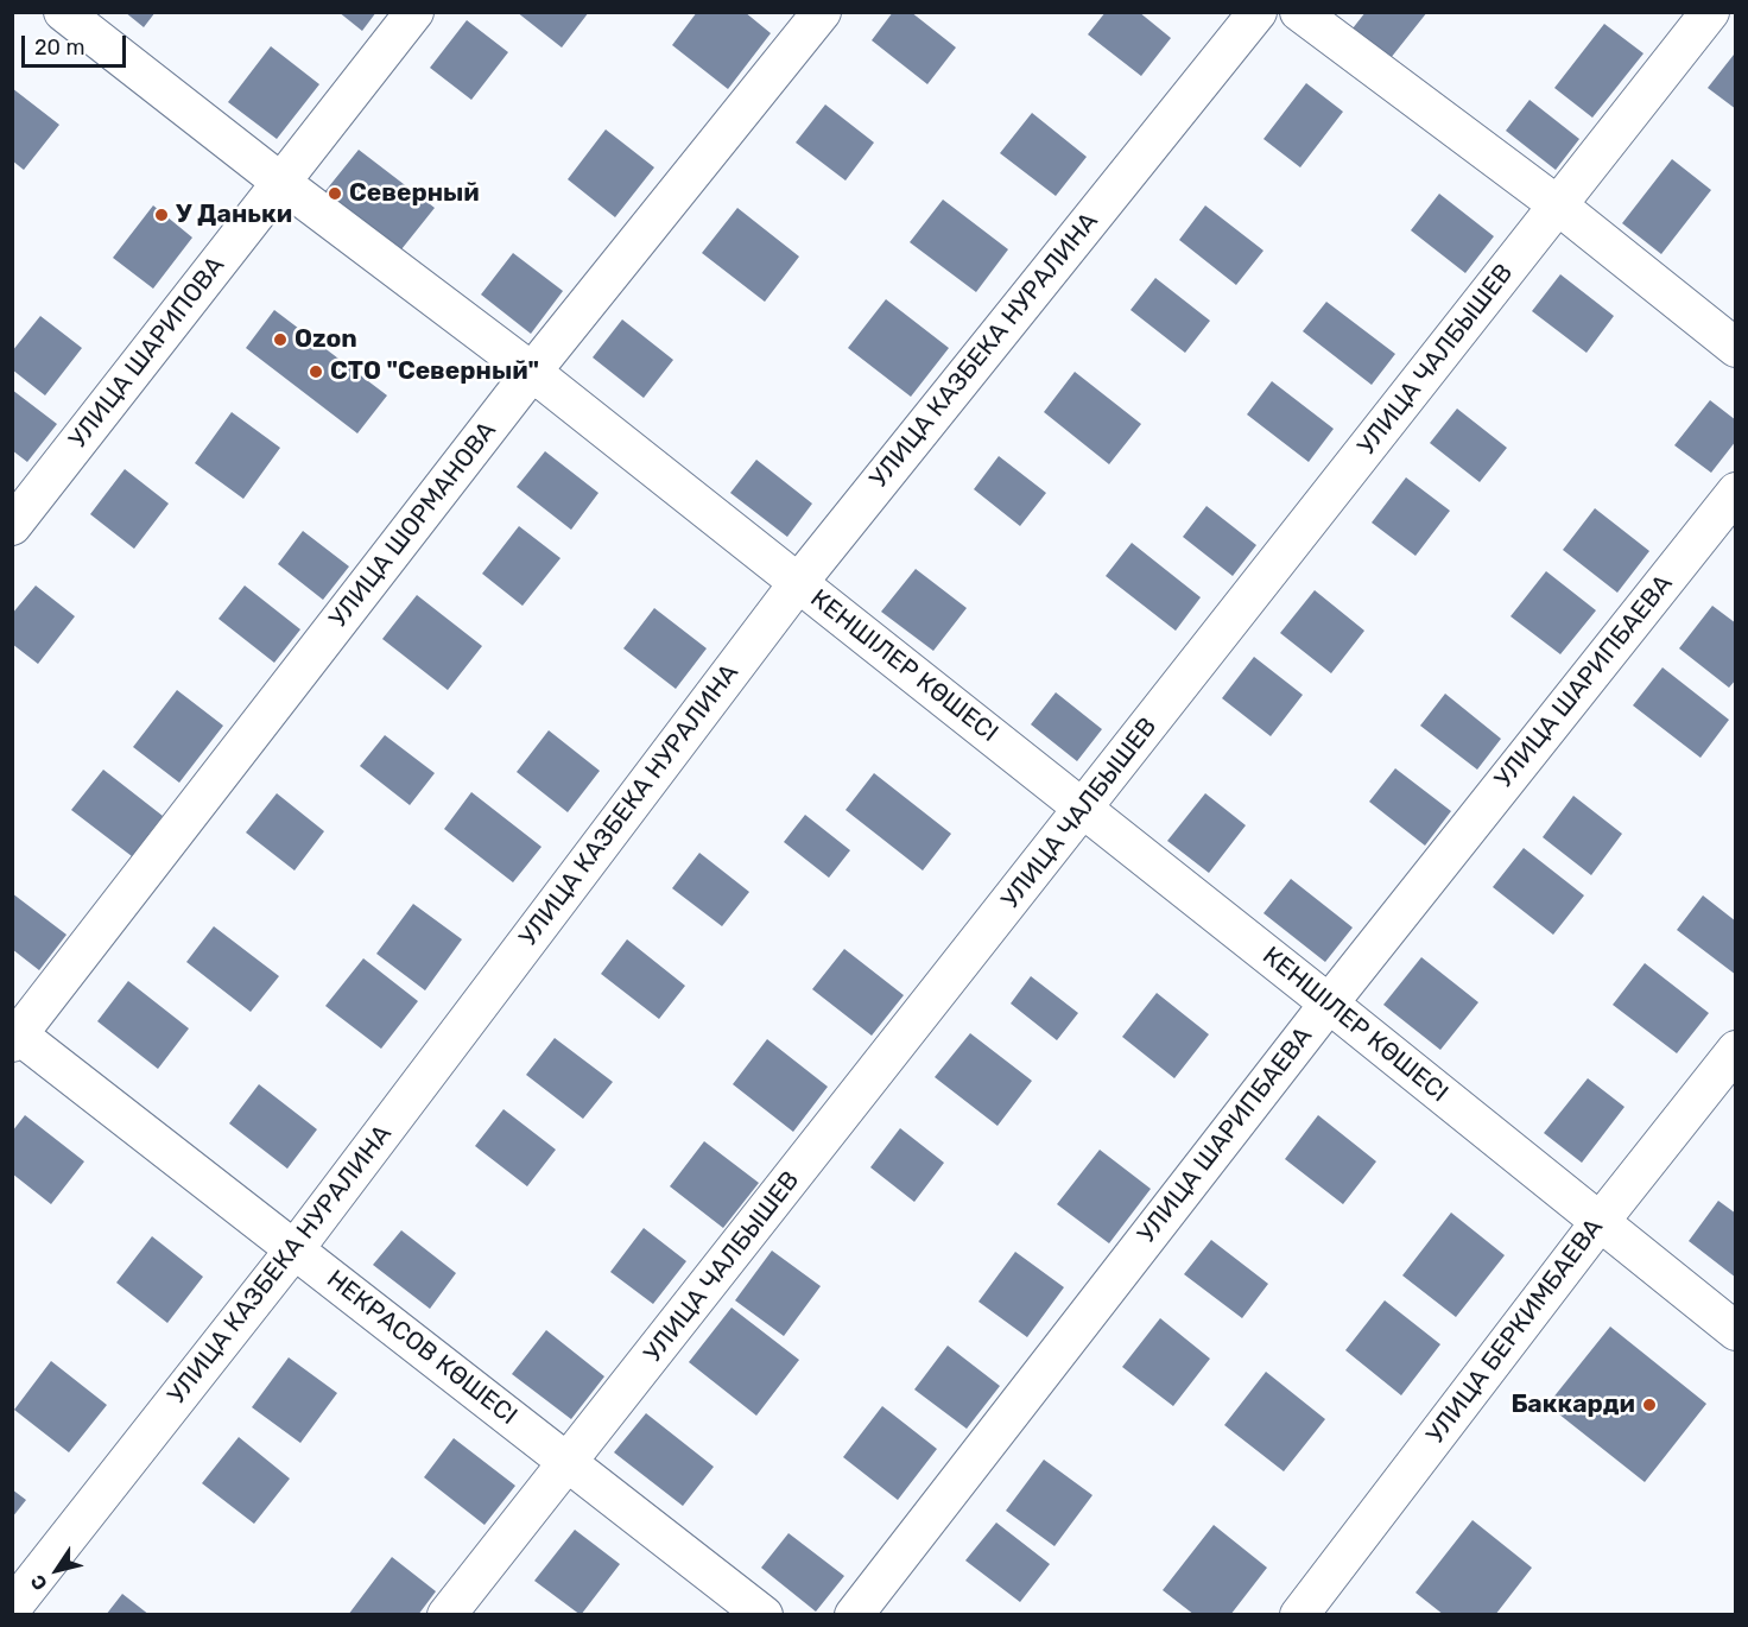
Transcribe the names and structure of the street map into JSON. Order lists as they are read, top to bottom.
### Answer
{
  "streets": {
    "street": [
      "УЛИЦА КАЗБЕКА НУРАЛИНА",
      "УЛИЦА ШАРИПОВА",
      "УЛИЦА ЧАЛБЫШЕВ",
      "УЛИЦА ШОРМАНОВА",
      "КЕНШІЛЕР КӨШЕСІ",
      "УЛИЦА ШАРИПБАЕВА",
      "УЛИЦА БЕРКИМБАЕВА",
      "НЕКРАСОВ КӨШЕСІ"
    ]
  },
  "crossings": [
    ["УЛИЦА КАЗБЕКА НУРАЛИНА", "КЕНШІЛЕР КӨШЕСІ"],
    ["УЛИЦА КАЗБЕКА НУРАЛИНА", "НЕКРАСОВ КӨШЕСІ"],
    ["УЛИЦА ШАРИПОВА", "КЕНШІЛЕР КӨШЕСІ"],
    ["УЛИЦА ЧАЛБЫШЕВ", "КЕНШІЛЕР КӨШЕСІ"],
    ["УЛИЦА ЧАЛБЫШЕВ", "НЕКРАСОВ КӨШЕСІ"],
    ["УЛИЦА ШОРМАНОВА", "КЕНШІЛЕР КӨШЕСІ"],
    ["УЛИЦА ШОРМАНОВА", "НЕКРАСОВ КӨШЕСІ"],
    ["КЕНШІЛЕР КӨШЕСІ", "УЛИЦА ШАРИПБАЕВА"],
    ["КЕНШІЛЕР КӨШЕСІ", "УЛИЦА БЕРКИМБАЕВА"]
  ],
  "places": [
    "Северный",
    "У Даньки",
    "Ozon",
    "СТО \"Северный\"",
    "Баккарди"
  ],
  "scale_bar": "20 m",
  "north": "bottom left"
}
